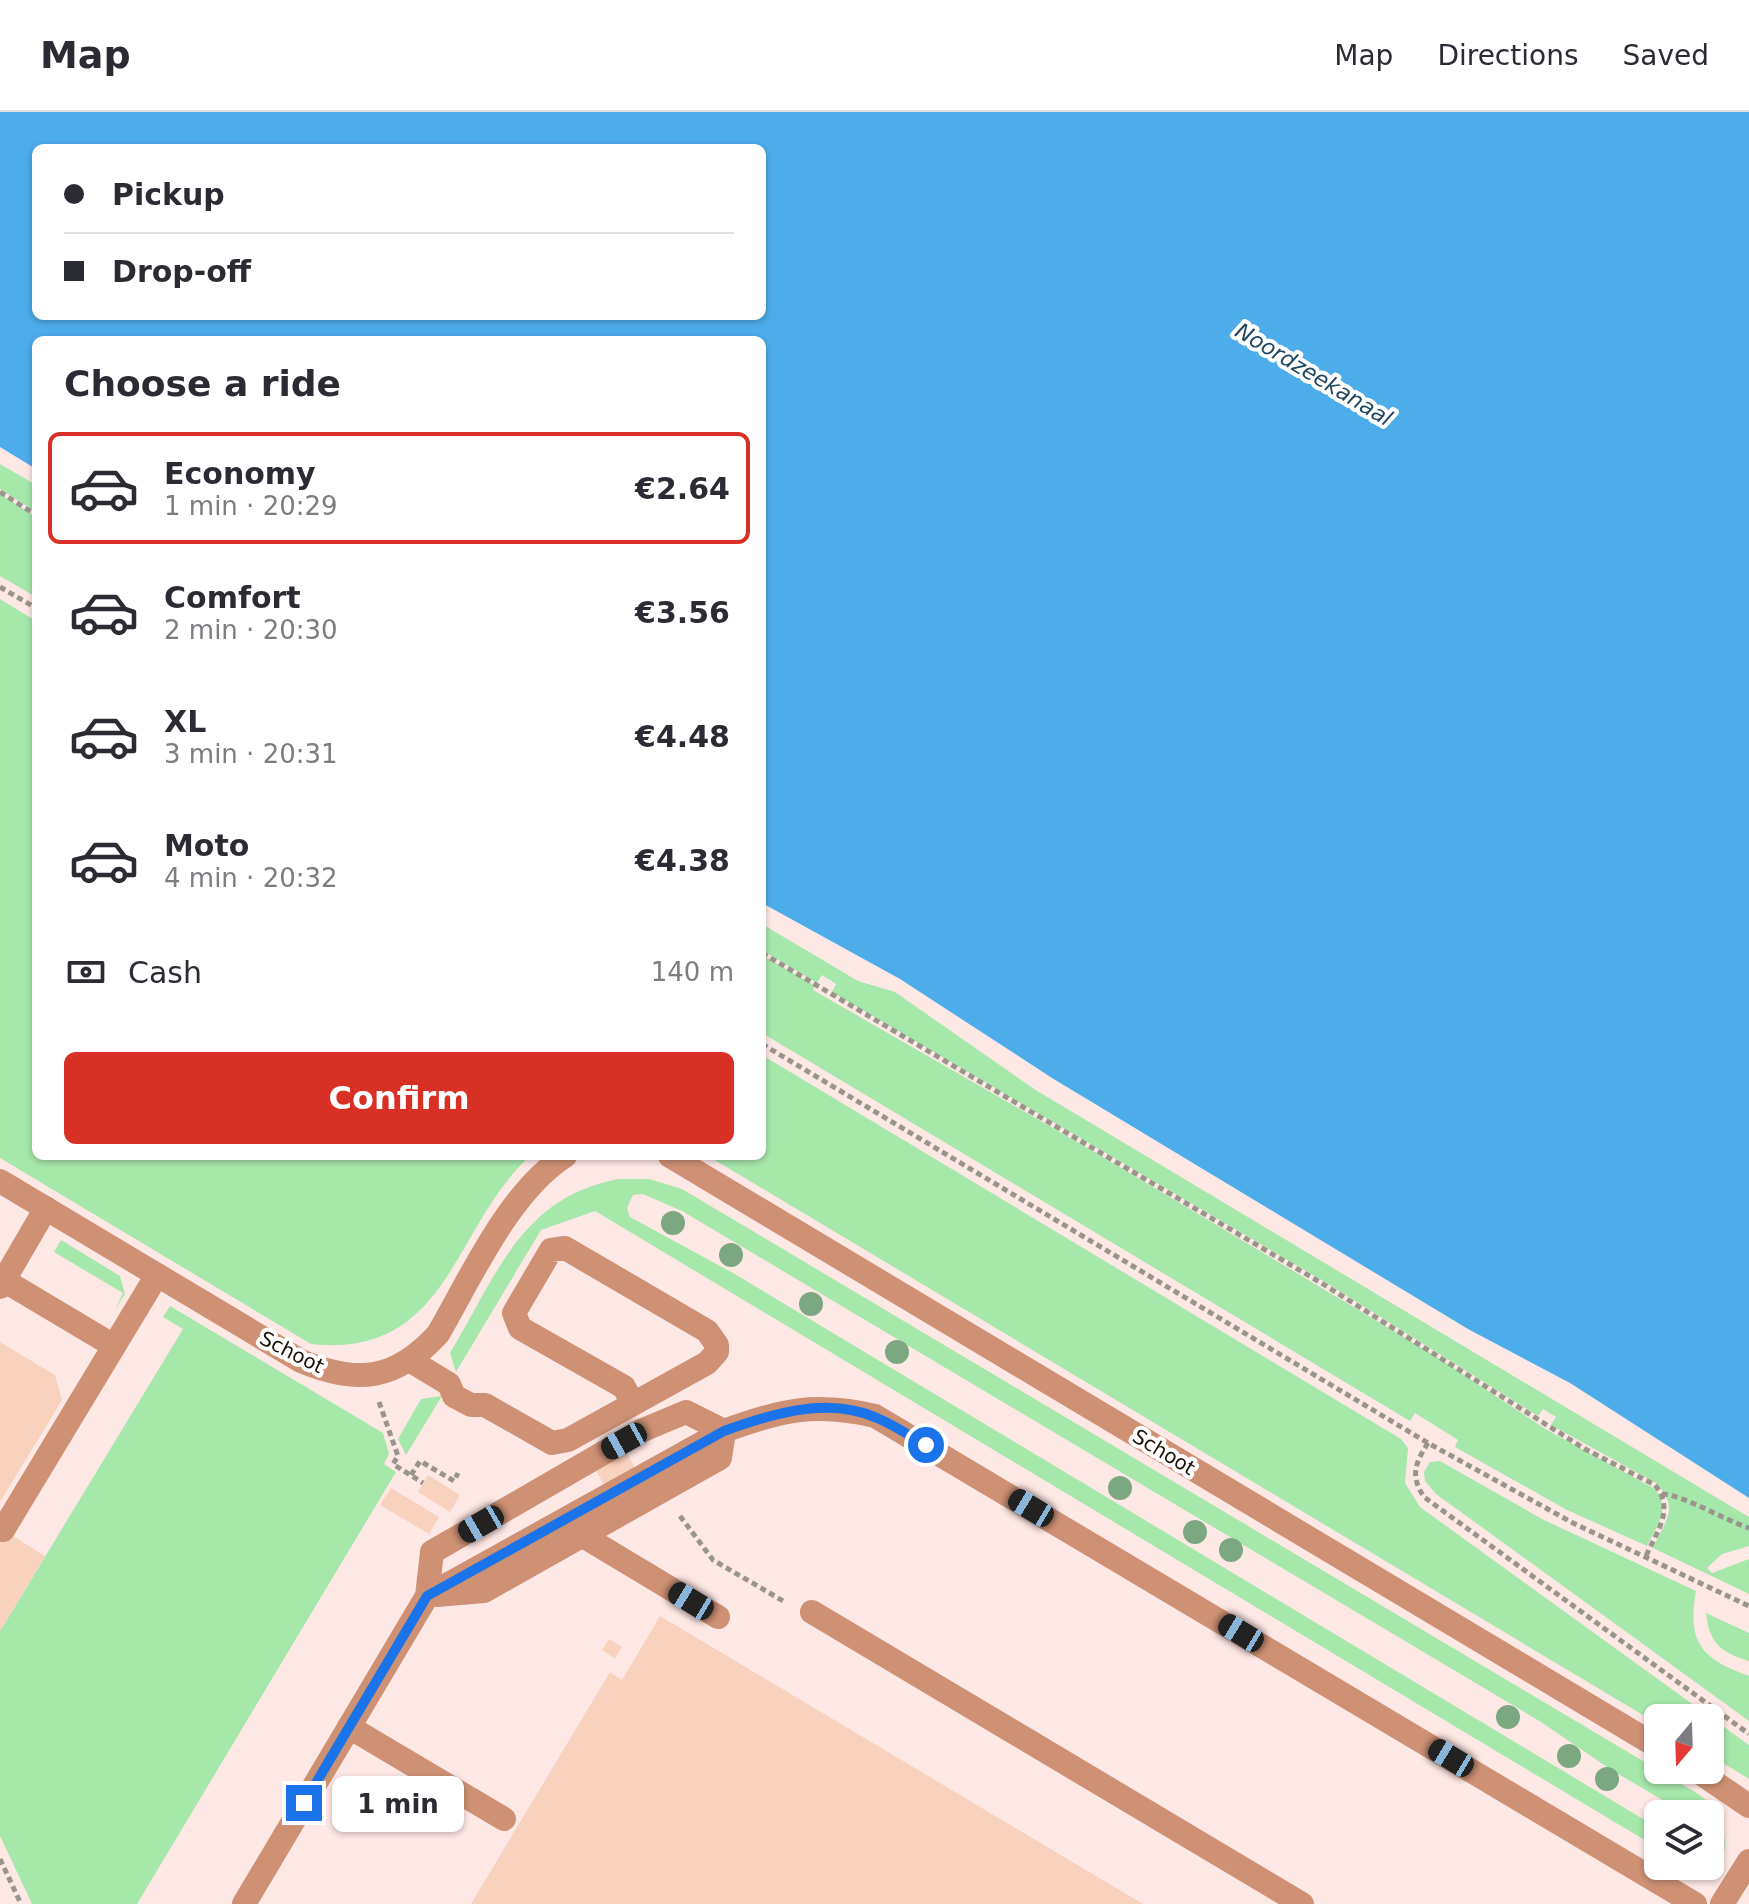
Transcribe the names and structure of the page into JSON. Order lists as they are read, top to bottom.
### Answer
{
  "streets": {
    "street": ["Schoot"]
  },
  "water": ["Noordzeekanaal"],
  "north": "bottom",
  "page": {
    "header": "Map",
    "nav": ["Map", "Directions", "Saved"],
    "banner": ["Pickup", "Drop-off"],
    "heading": "Choose a ride",
    "list": [
      {
        "name": "Economy",
        "note": "1 min · 20:29",
        "value": "€2.64"
      },
      {
        "name": "Comfort",
        "note": "2 min · 20:30",
        "value": "€3.56"
      },
      {
        "name": "XL",
        "note": "3 min · 20:31",
        "value": "€4.48"
      },
      {
        "name": "Moto",
        "note": "4 min · 20:32",
        "value": "€4.38"
      }
    ],
    "pay": ["Cash", "140 m"],
    "buttons": "Confirm",
    "bubble": "1 min"
  }
}
